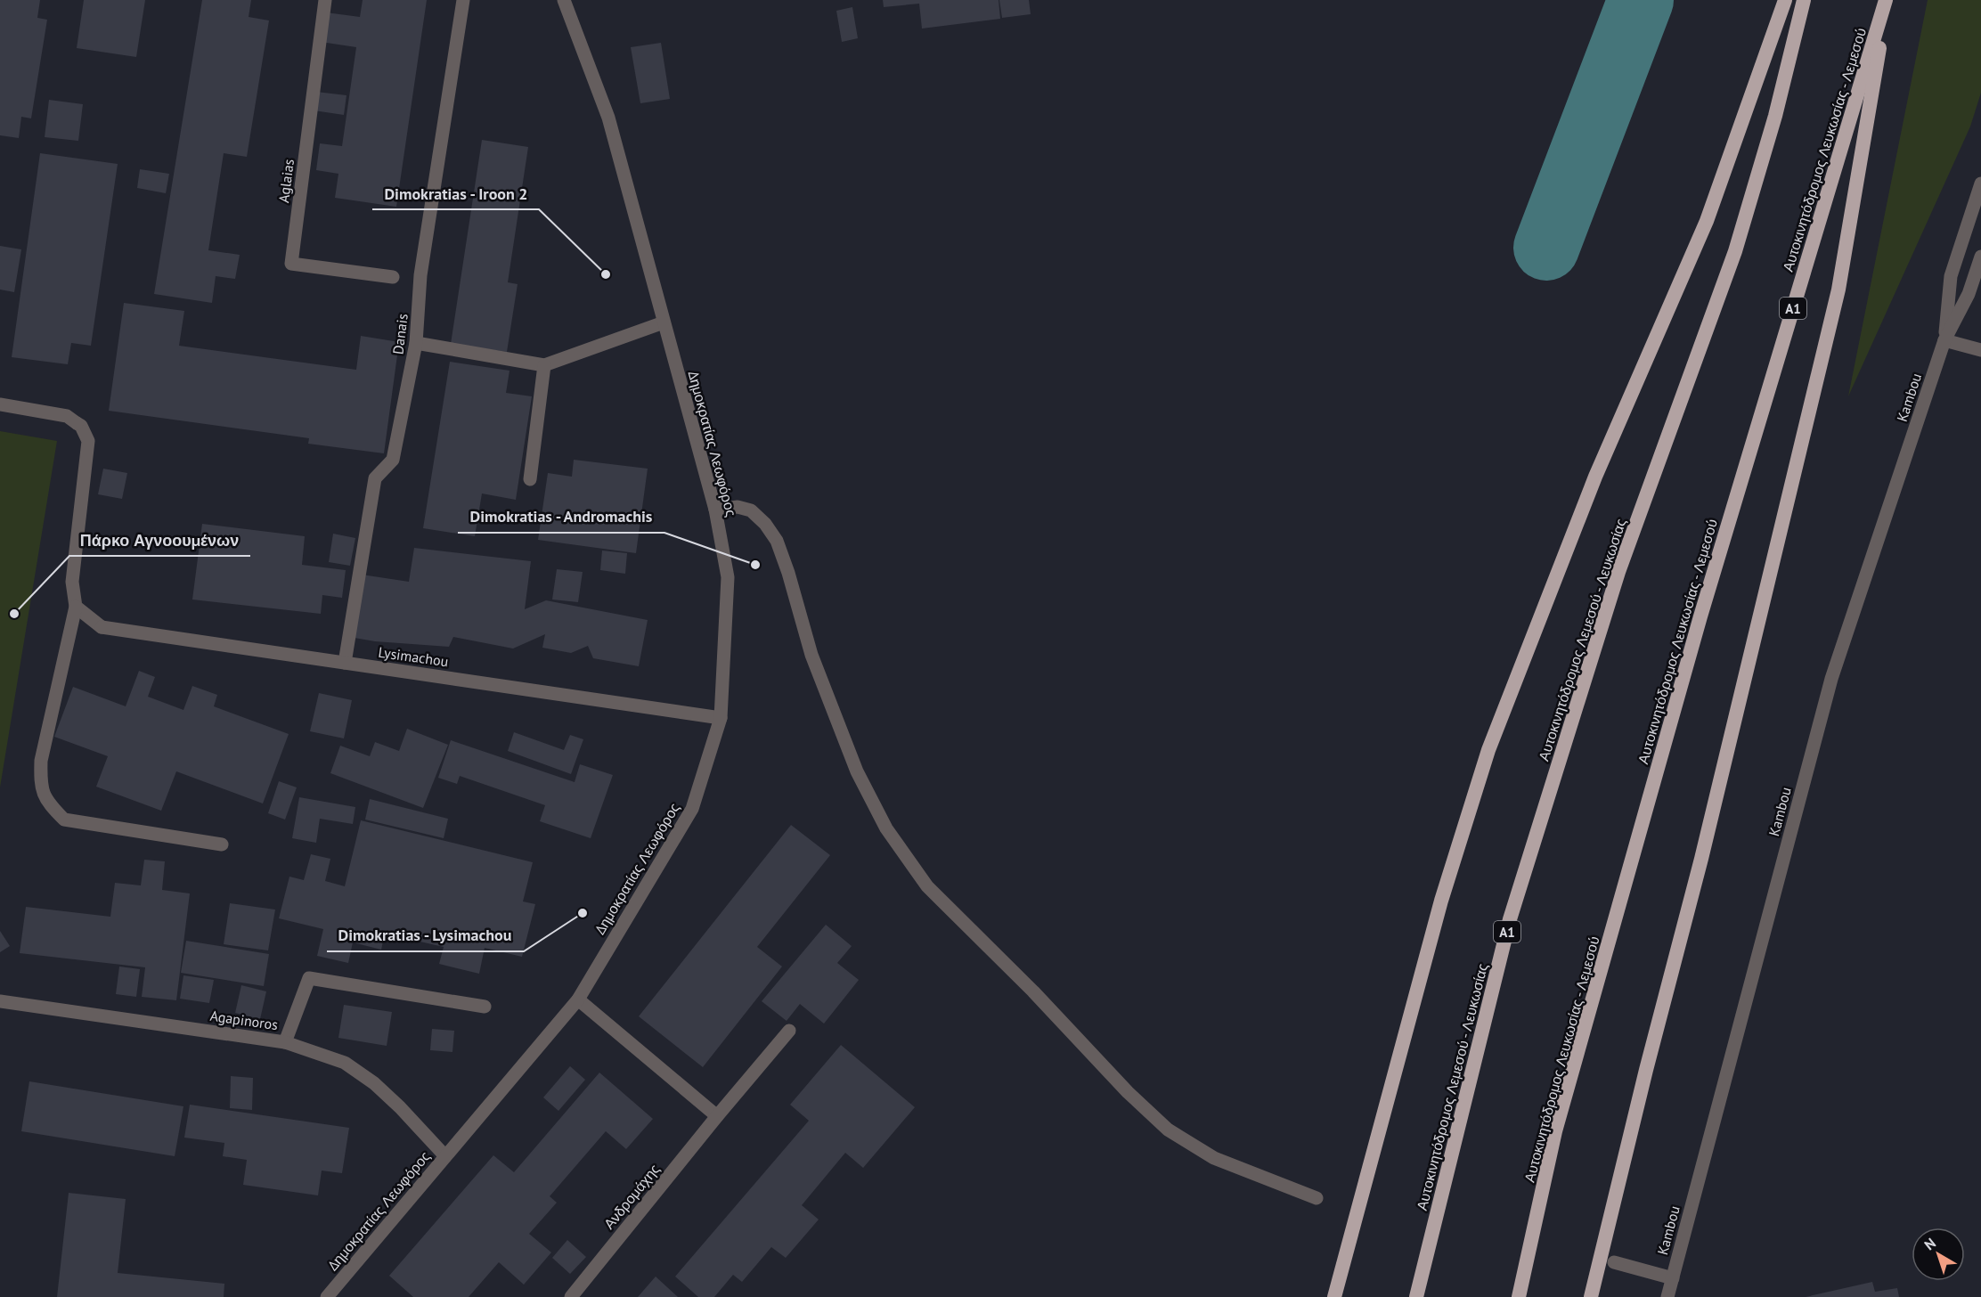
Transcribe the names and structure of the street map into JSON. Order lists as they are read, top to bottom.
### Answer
{
  "streets": {
    "highway": ["Αυτοκινητόδρομος Λευκωσίας - Λεμεσού", "A1", "Αυτοκινητόδρομος Λεμεσού - Λευκωσίας"],
    "street": [
      "Aglaias",
      "Danais",
      "Kambou",
      "Δημοκρατίας Λεωφόρος",
      "Lysimachou",
      "Agapinoros",
      "Ανδρομάχης"
    ]
  },
  "crossings": [
    ["Danais", "Lysimachou"],
    ["Δημοκρατίας Λεωφόρος", "Lysimachou"],
    ["Δημοκρατίας Λεωφόρος", "Agapinoros"]
  ],
  "places": [
    "Dimokratias - Iroon 2",
    "Dimokratias - Andromachis",
    "Πάρκο Αγνοουμένων",
    "Dimokratias - Lysimachou"
  ],
  "north": "top left"
}
